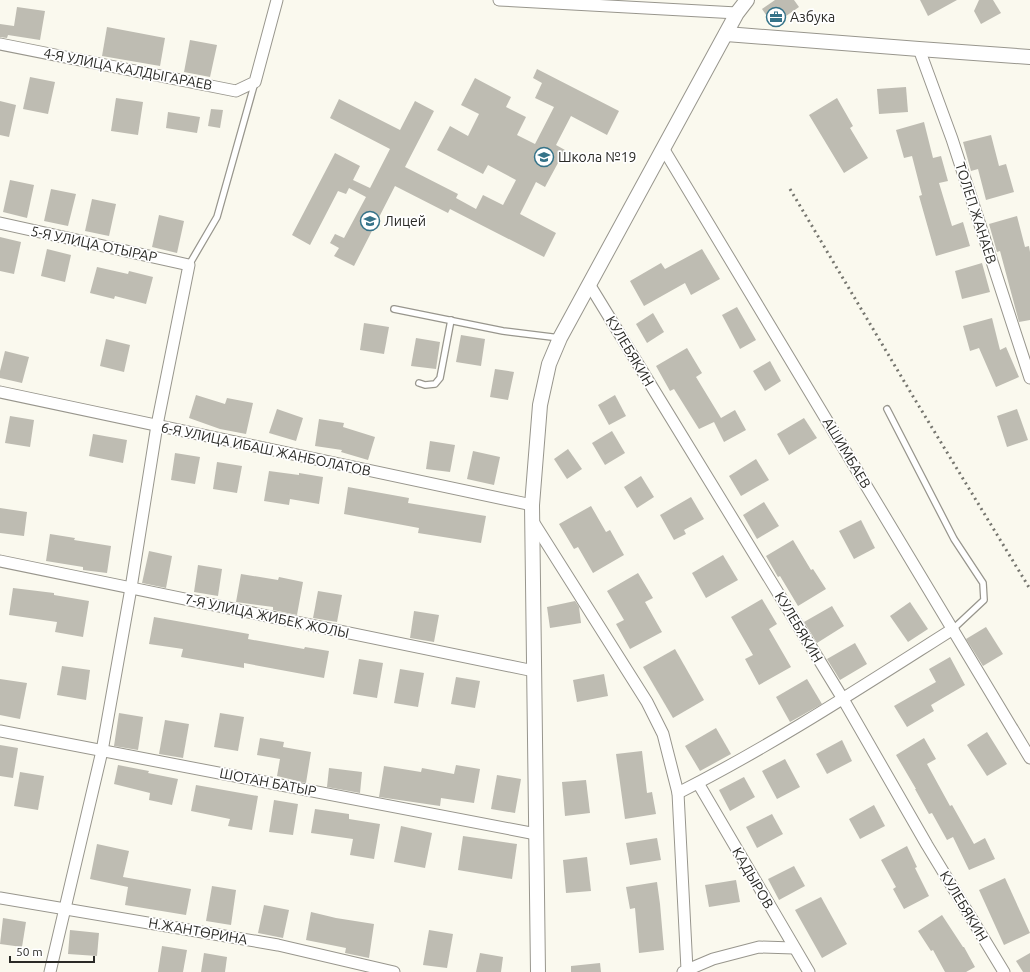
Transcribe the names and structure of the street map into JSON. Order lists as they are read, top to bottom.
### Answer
{
  "streets": {
    "street": [
      "4-Я УЛИЦА КАЛДЫГАРАЕВ",
      "ТОЛЕП ЖАНАЕВ",
      "5-Я УЛИЦА ОТЫРАР",
      "КУЛЕБЯКИН",
      "6-Я УЛИЦА ИБАШ ЖАНБОЛАТОВ",
      "АШИМБАЕВ",
      "7-Я УЛИЦА ЖИБЕК ЖОЛЫ",
      "ШОТАН БАТЫР",
      "КАДЫРОВ",
      "Н.ЖАНТӨРИНА"
    ]
  },
  "places": {
    "office": ["Азбука"],
    "school or university": ["Школа №19", "Лицей"]
  },
  "scale_bar": "50 m"
}
